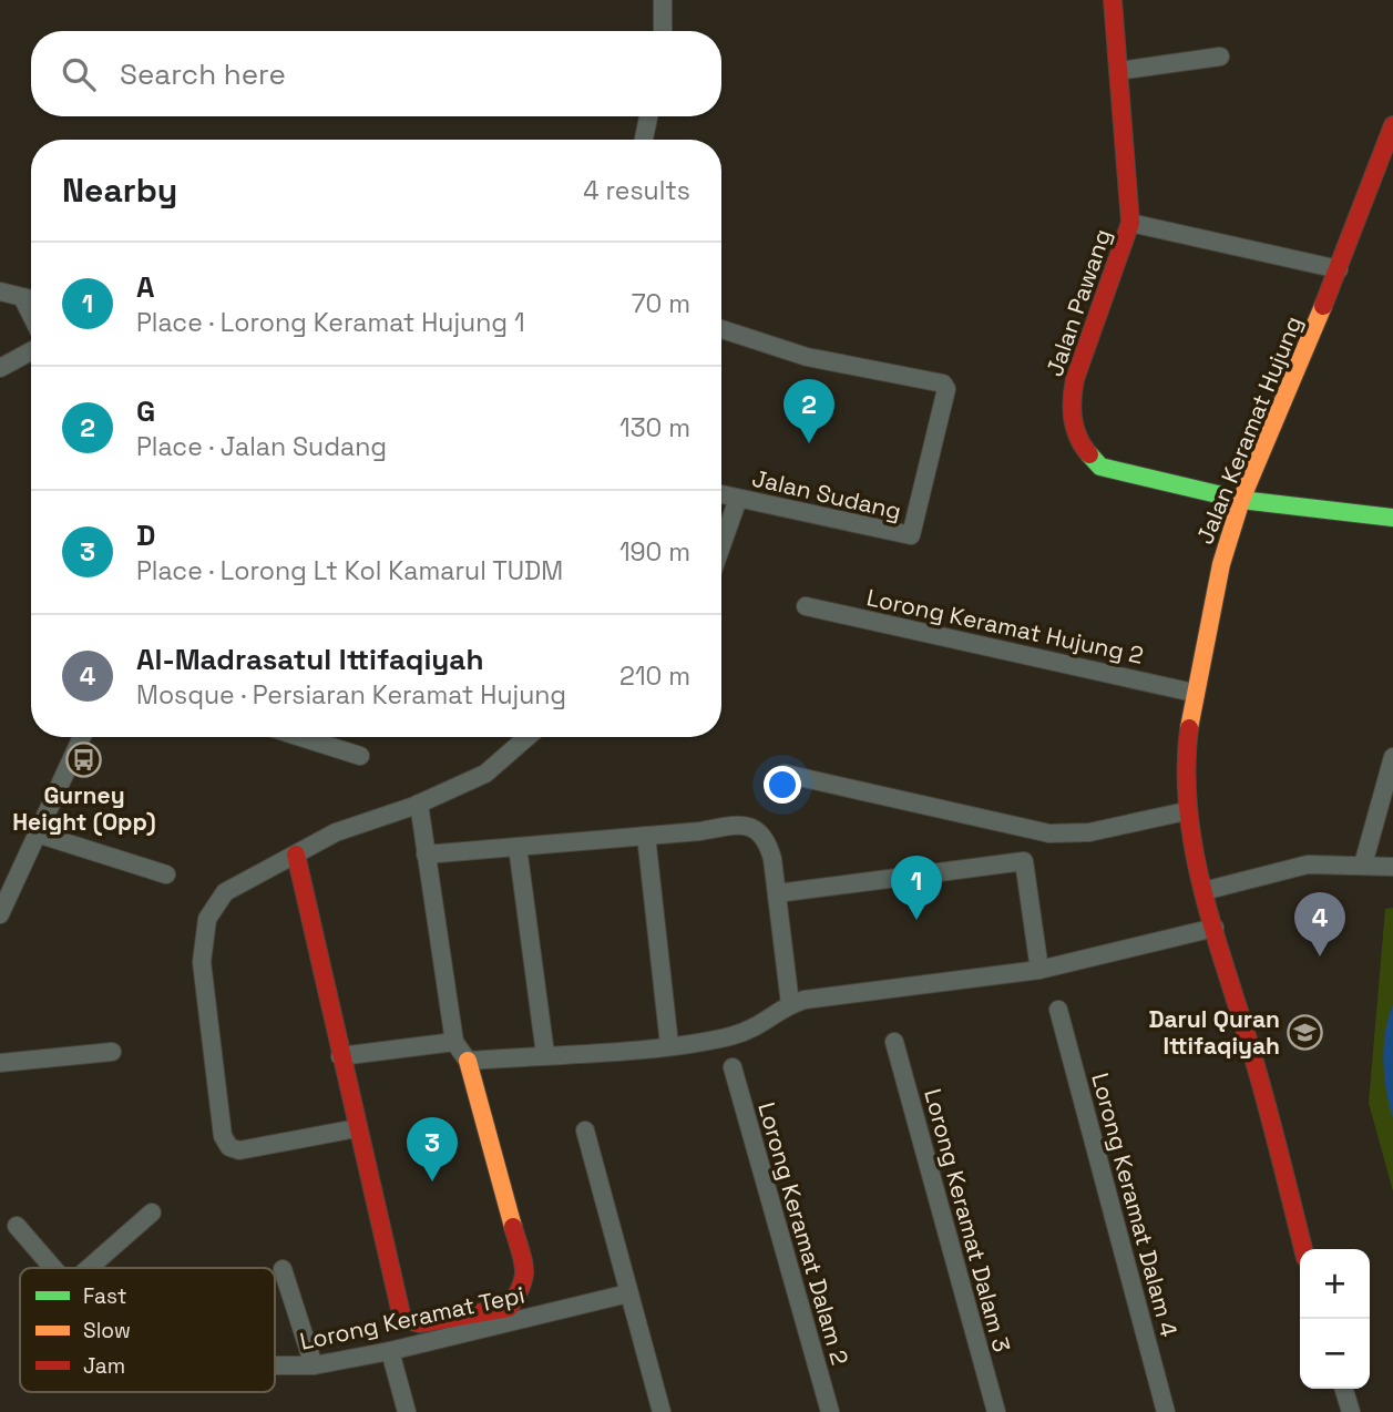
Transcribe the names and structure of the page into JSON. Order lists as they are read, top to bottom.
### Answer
{
  "streets": {
    "street": [
      "Jalan Pawang",
      "Jalan Keramat Hujung",
      "Jalan Sudang",
      "Lorong Keramat Hujung 2",
      "Lorong Keramat Dalam 4",
      "Lorong Keramat Dalam 3",
      "Lorong Keramat Dalam 2",
      "Lorong Keramat Tepi"
    ]
  },
  "crossings": [
    ["Jalan Pawang", "Jalan Keramat Hujung"],
    ["Jalan Keramat Hujung", "Lorong Keramat Hujung 2"]
  ],
  "places": {
    "bus stop": ["Gurney Height (Opp)"],
    "school or university": ["Darul Quran Ittifaqiyah"]
  },
  "legend": ["Fast", "Slow", "Jam"],
  "page": {
    "search": "Search here",
    "heading": ["Nearby", "4 results"],
    "list": [
      {
        "mark": "1",
        "name": "A",
        "note": "Place · Lorong Keramat Hujung 1",
        "value": "70 m"
      },
      {
        "mark": "2",
        "name": "G",
        "note": "Place · Jalan Sudang",
        "value": "130 m"
      },
      {
        "mark": "3",
        "name": "D",
        "note": "Place · Lorong Lt Kol Kamarul TUDM",
        "value": "190 m"
      },
      {
        "mark": "4",
        "name": "Al-Madrasatul Ittifaqiyah",
        "note": "Mosque · Persiaran Keramat Hujung",
        "value": "210 m"
      }
    ],
    "pins": [
      "2",
      "1",
      "4",
      "3"
    ],
    "map_buttons": ["+", "−"]
  }
}
